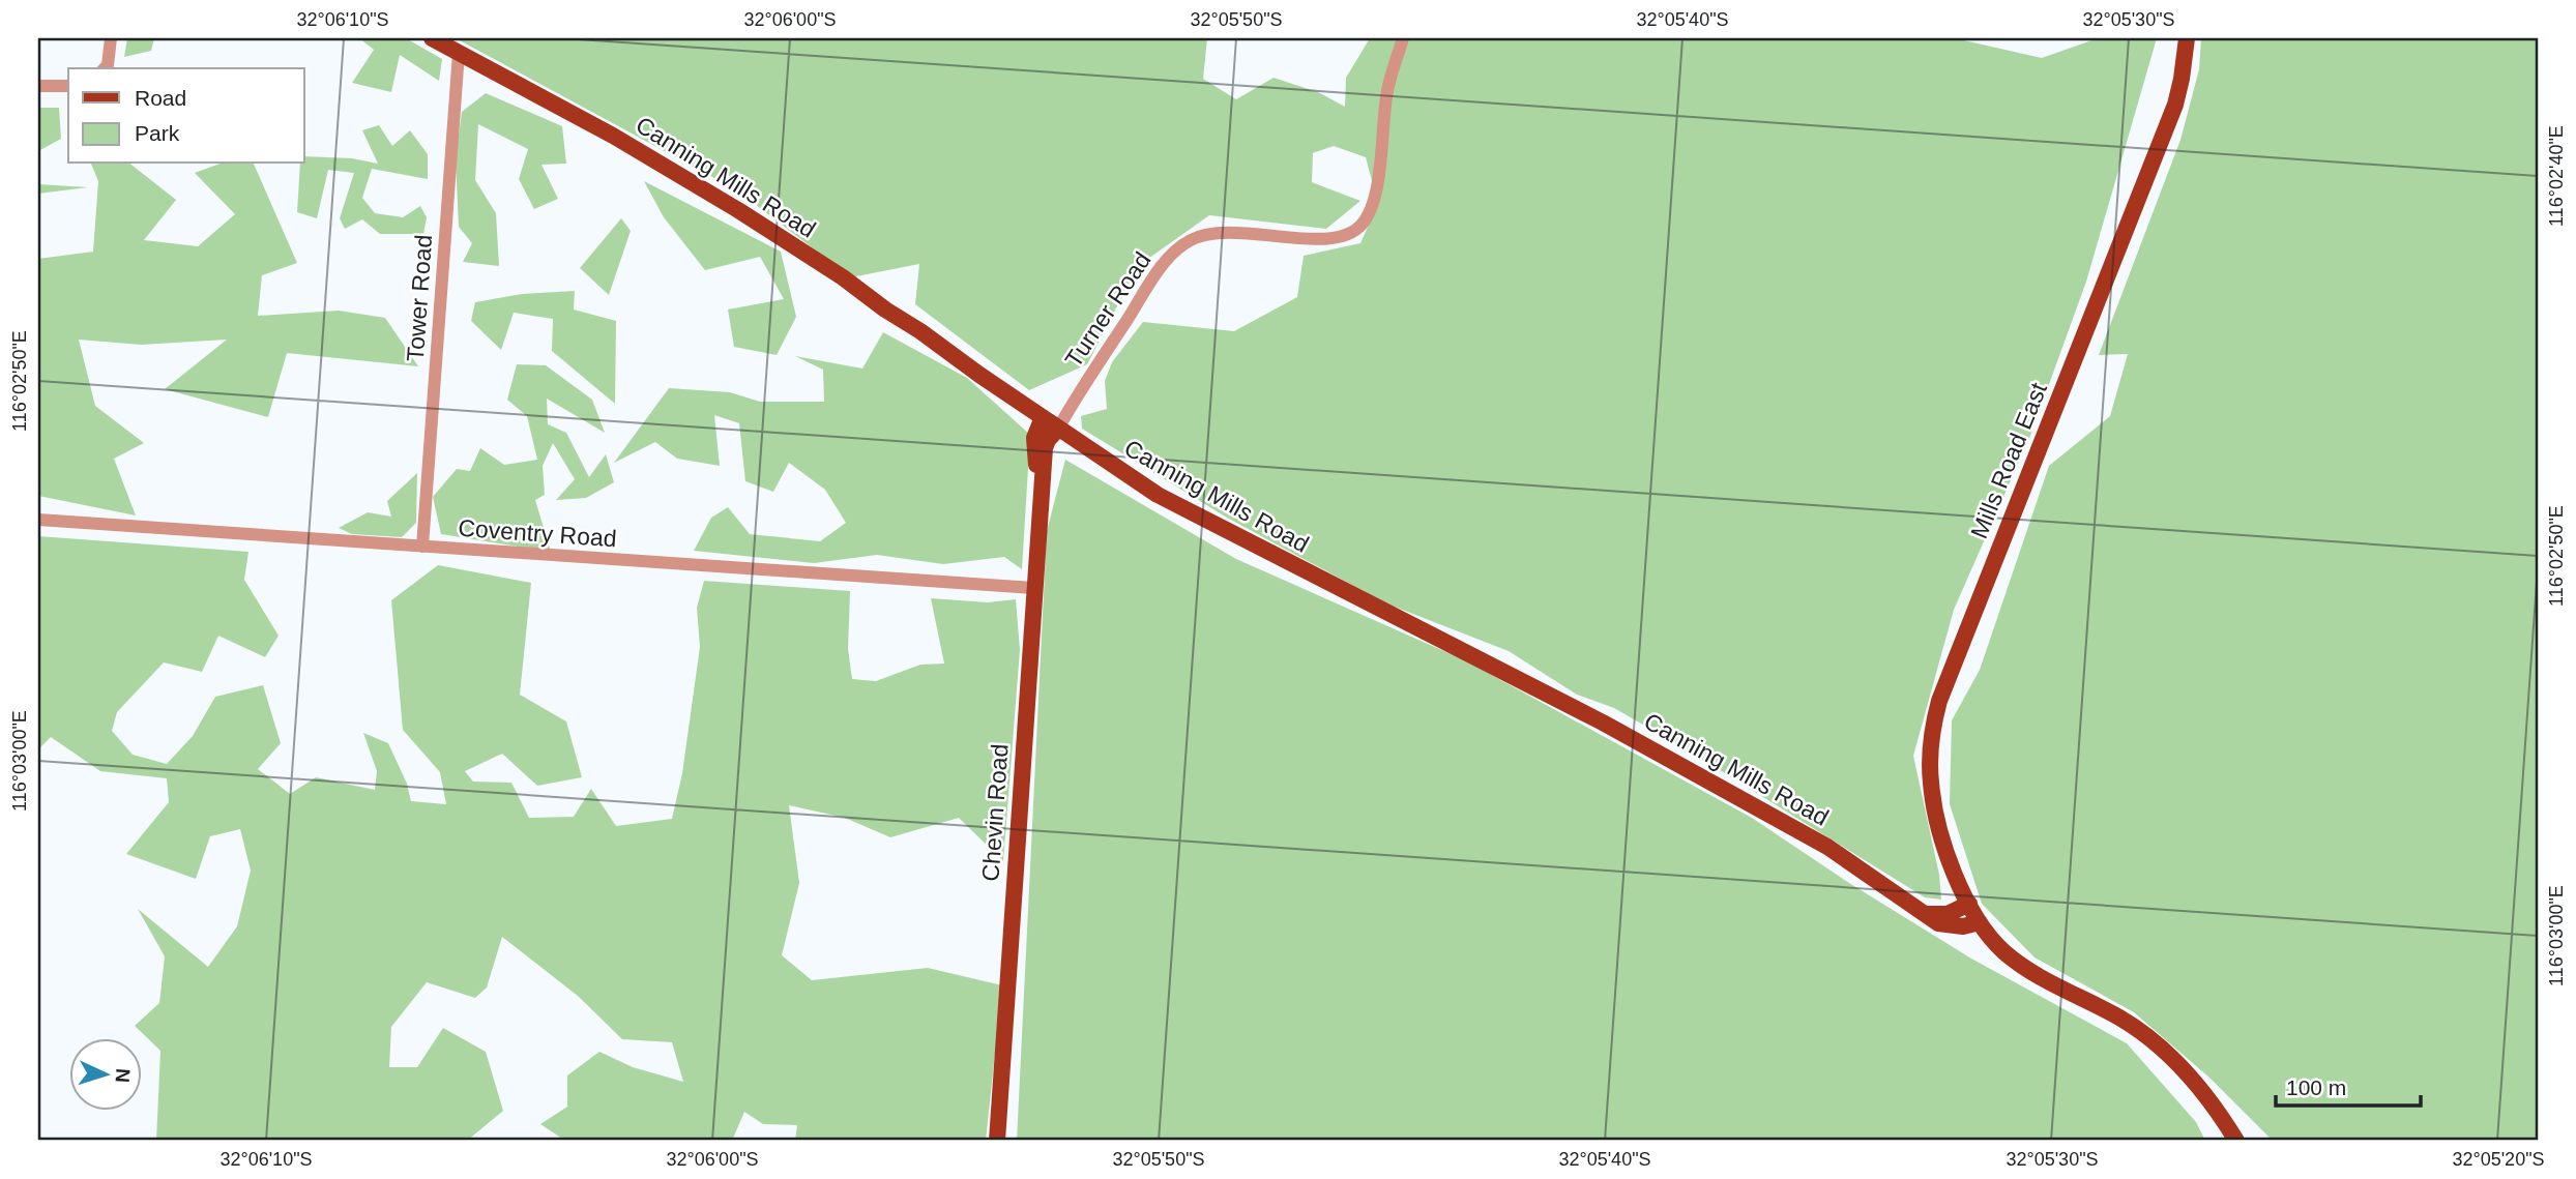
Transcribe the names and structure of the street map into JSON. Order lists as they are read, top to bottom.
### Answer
{
  "streets": {
    "main road": ["Canning Mills Road", "Mills Road East", "Chevin Road"],
    "street": ["Tower Road", "Turner Road", "Coventry Road"]
  },
  "crossings": [
    ["Canning Mills Road", "Tower Road"],
    ["Canning Mills Road", "Turner Road"],
    ["Canning Mills Road", "Chevin Road"],
    ["Tower Road", "Coventry Road"],
    ["Turner Road", "Chevin Road"],
    ["Coventry Road", "Chevin Road"]
  ],
  "legend": ["Road", "Park"],
  "scale_bar": "100 m",
  "north": "right",
  "coordinates": [
    "32°06'10\"S",
    "32°06'00\"S",
    "32°05'50\"S",
    "32°05'40\"S",
    "32°05'30\"S",
    "116°02'40\"E",
    "116°02'50\"E",
    "116°03'00\"E",
    "32°05'20\"S"
  ]
}
